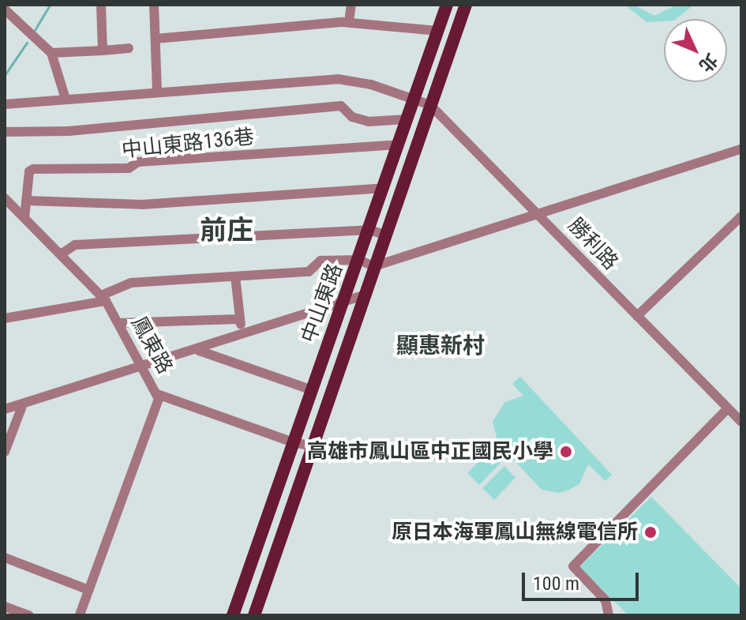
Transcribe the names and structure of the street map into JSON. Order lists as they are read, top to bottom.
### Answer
{
  "streets": {
    "main road": ["中山東路"],
    "street": ["中山東路136巷", "勝利路", "鳳東路"]
  },
  "crossings": [
    ["中山東路136巷", "中山東路"],
    ["中山東路136巷", "鳳東路"],
    ["勝利路", "中山東路"]
  ],
  "districts": ["前庄", "顯惠新村"],
  "places": ["高雄市鳳山區中正國民小學", "原日本海軍鳳山無線電信所"],
  "scale_bar": "100 m",
  "north": "bottom right"
}
